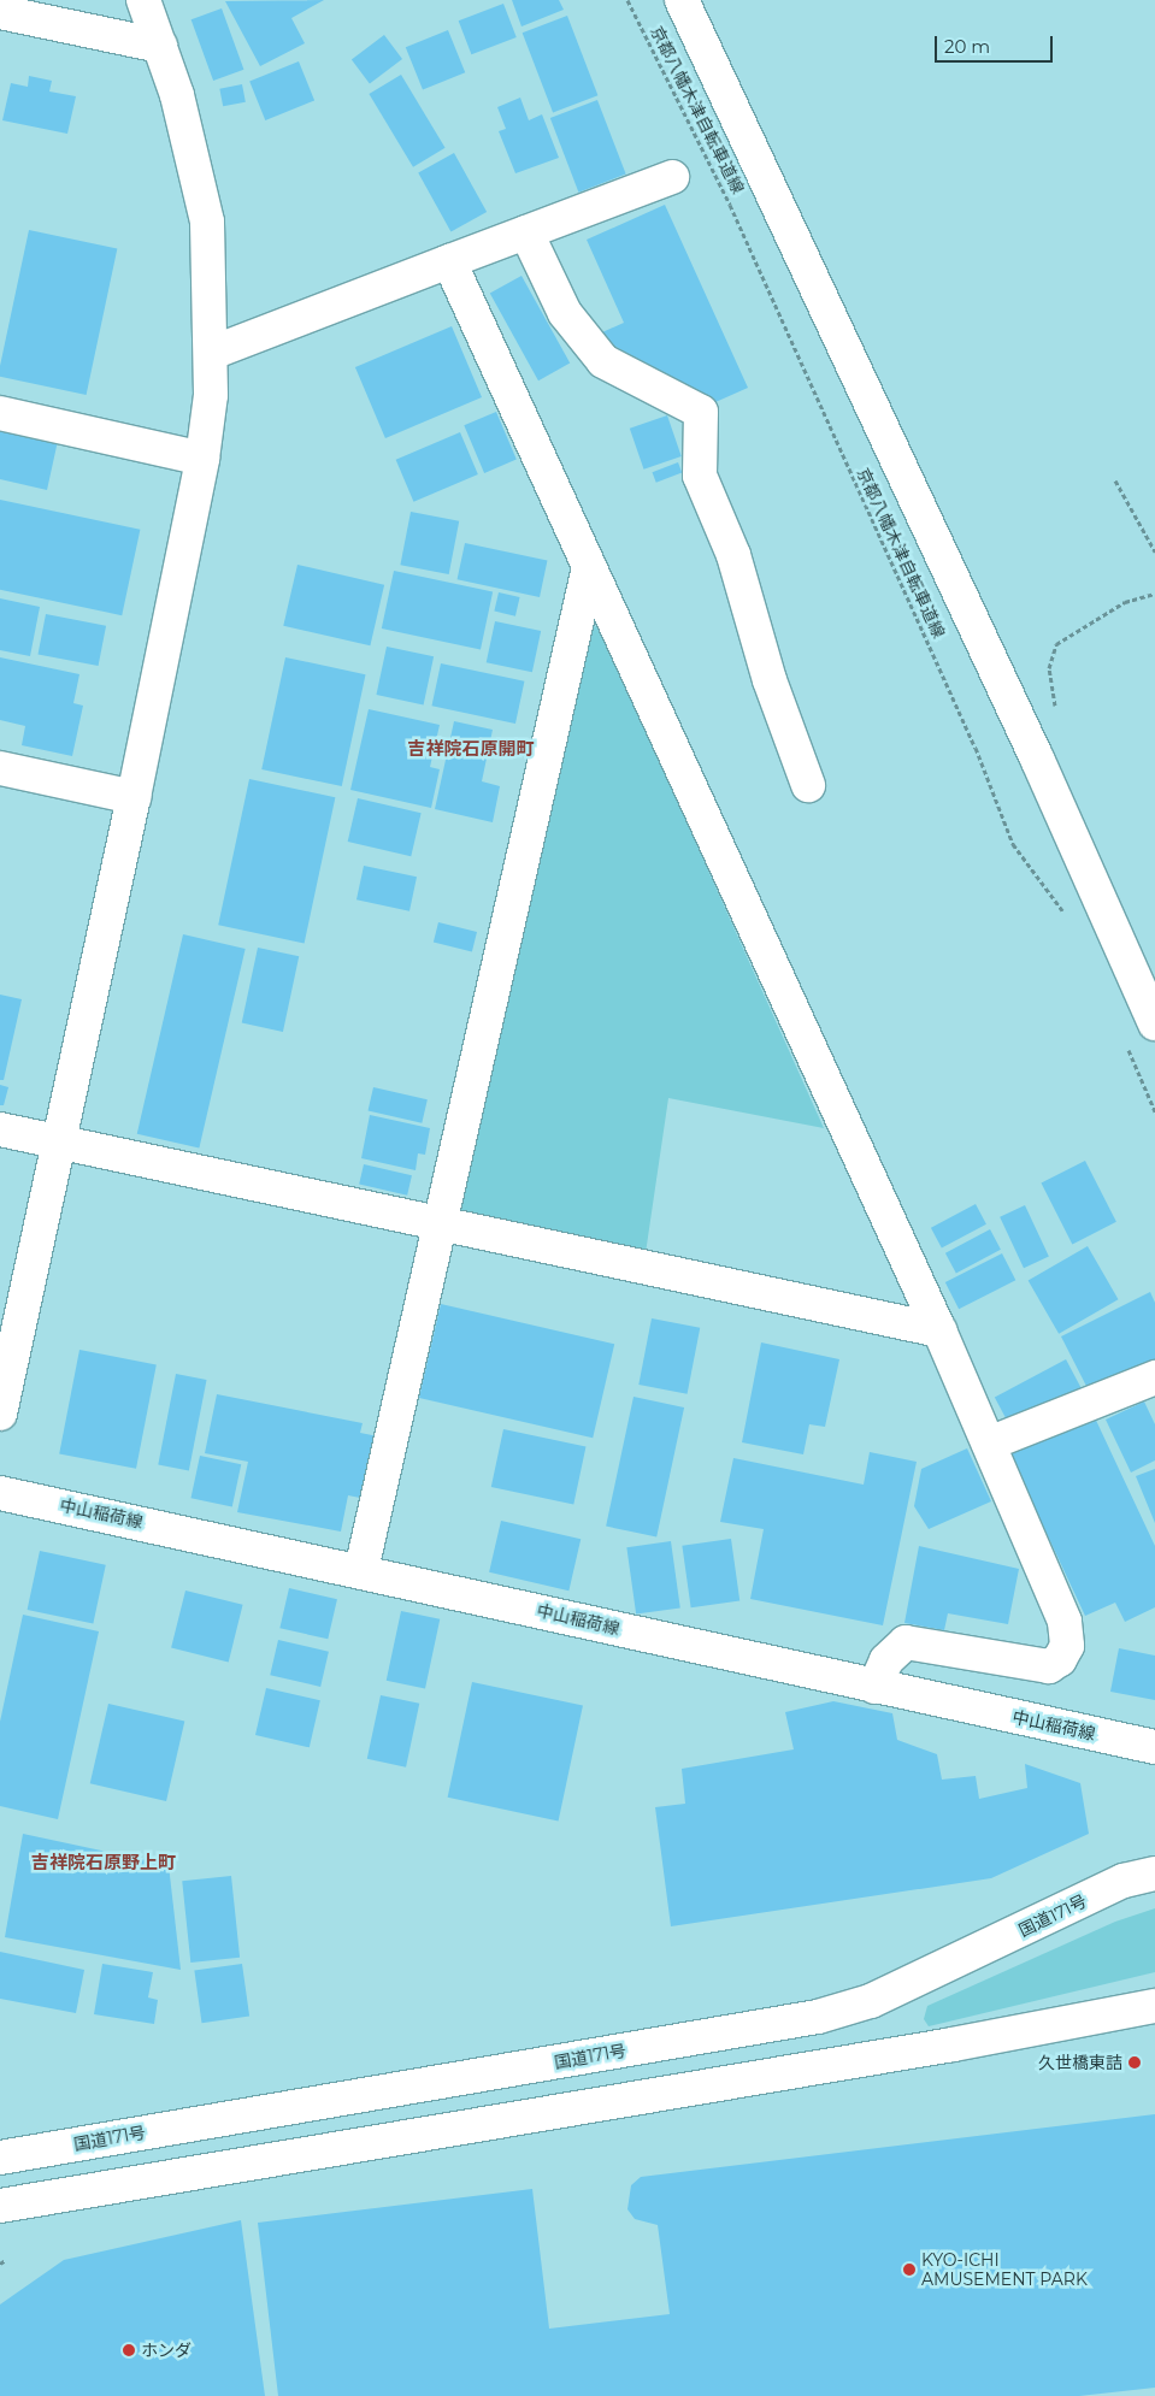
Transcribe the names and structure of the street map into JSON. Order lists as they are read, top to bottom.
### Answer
{
  "streets": {
    "main road": ["中山稲荷線", "国道171号"],
    "path": ["京都八幡木津自転車道線"]
  },
  "districts": ["吉祥院石原開町", "吉祥院石原野上町"],
  "places": ["久世橋東詰", "KYO-ICHI AMUSEMENT PARK", "ホンダ"],
  "scale_bar": "20 m"
}
